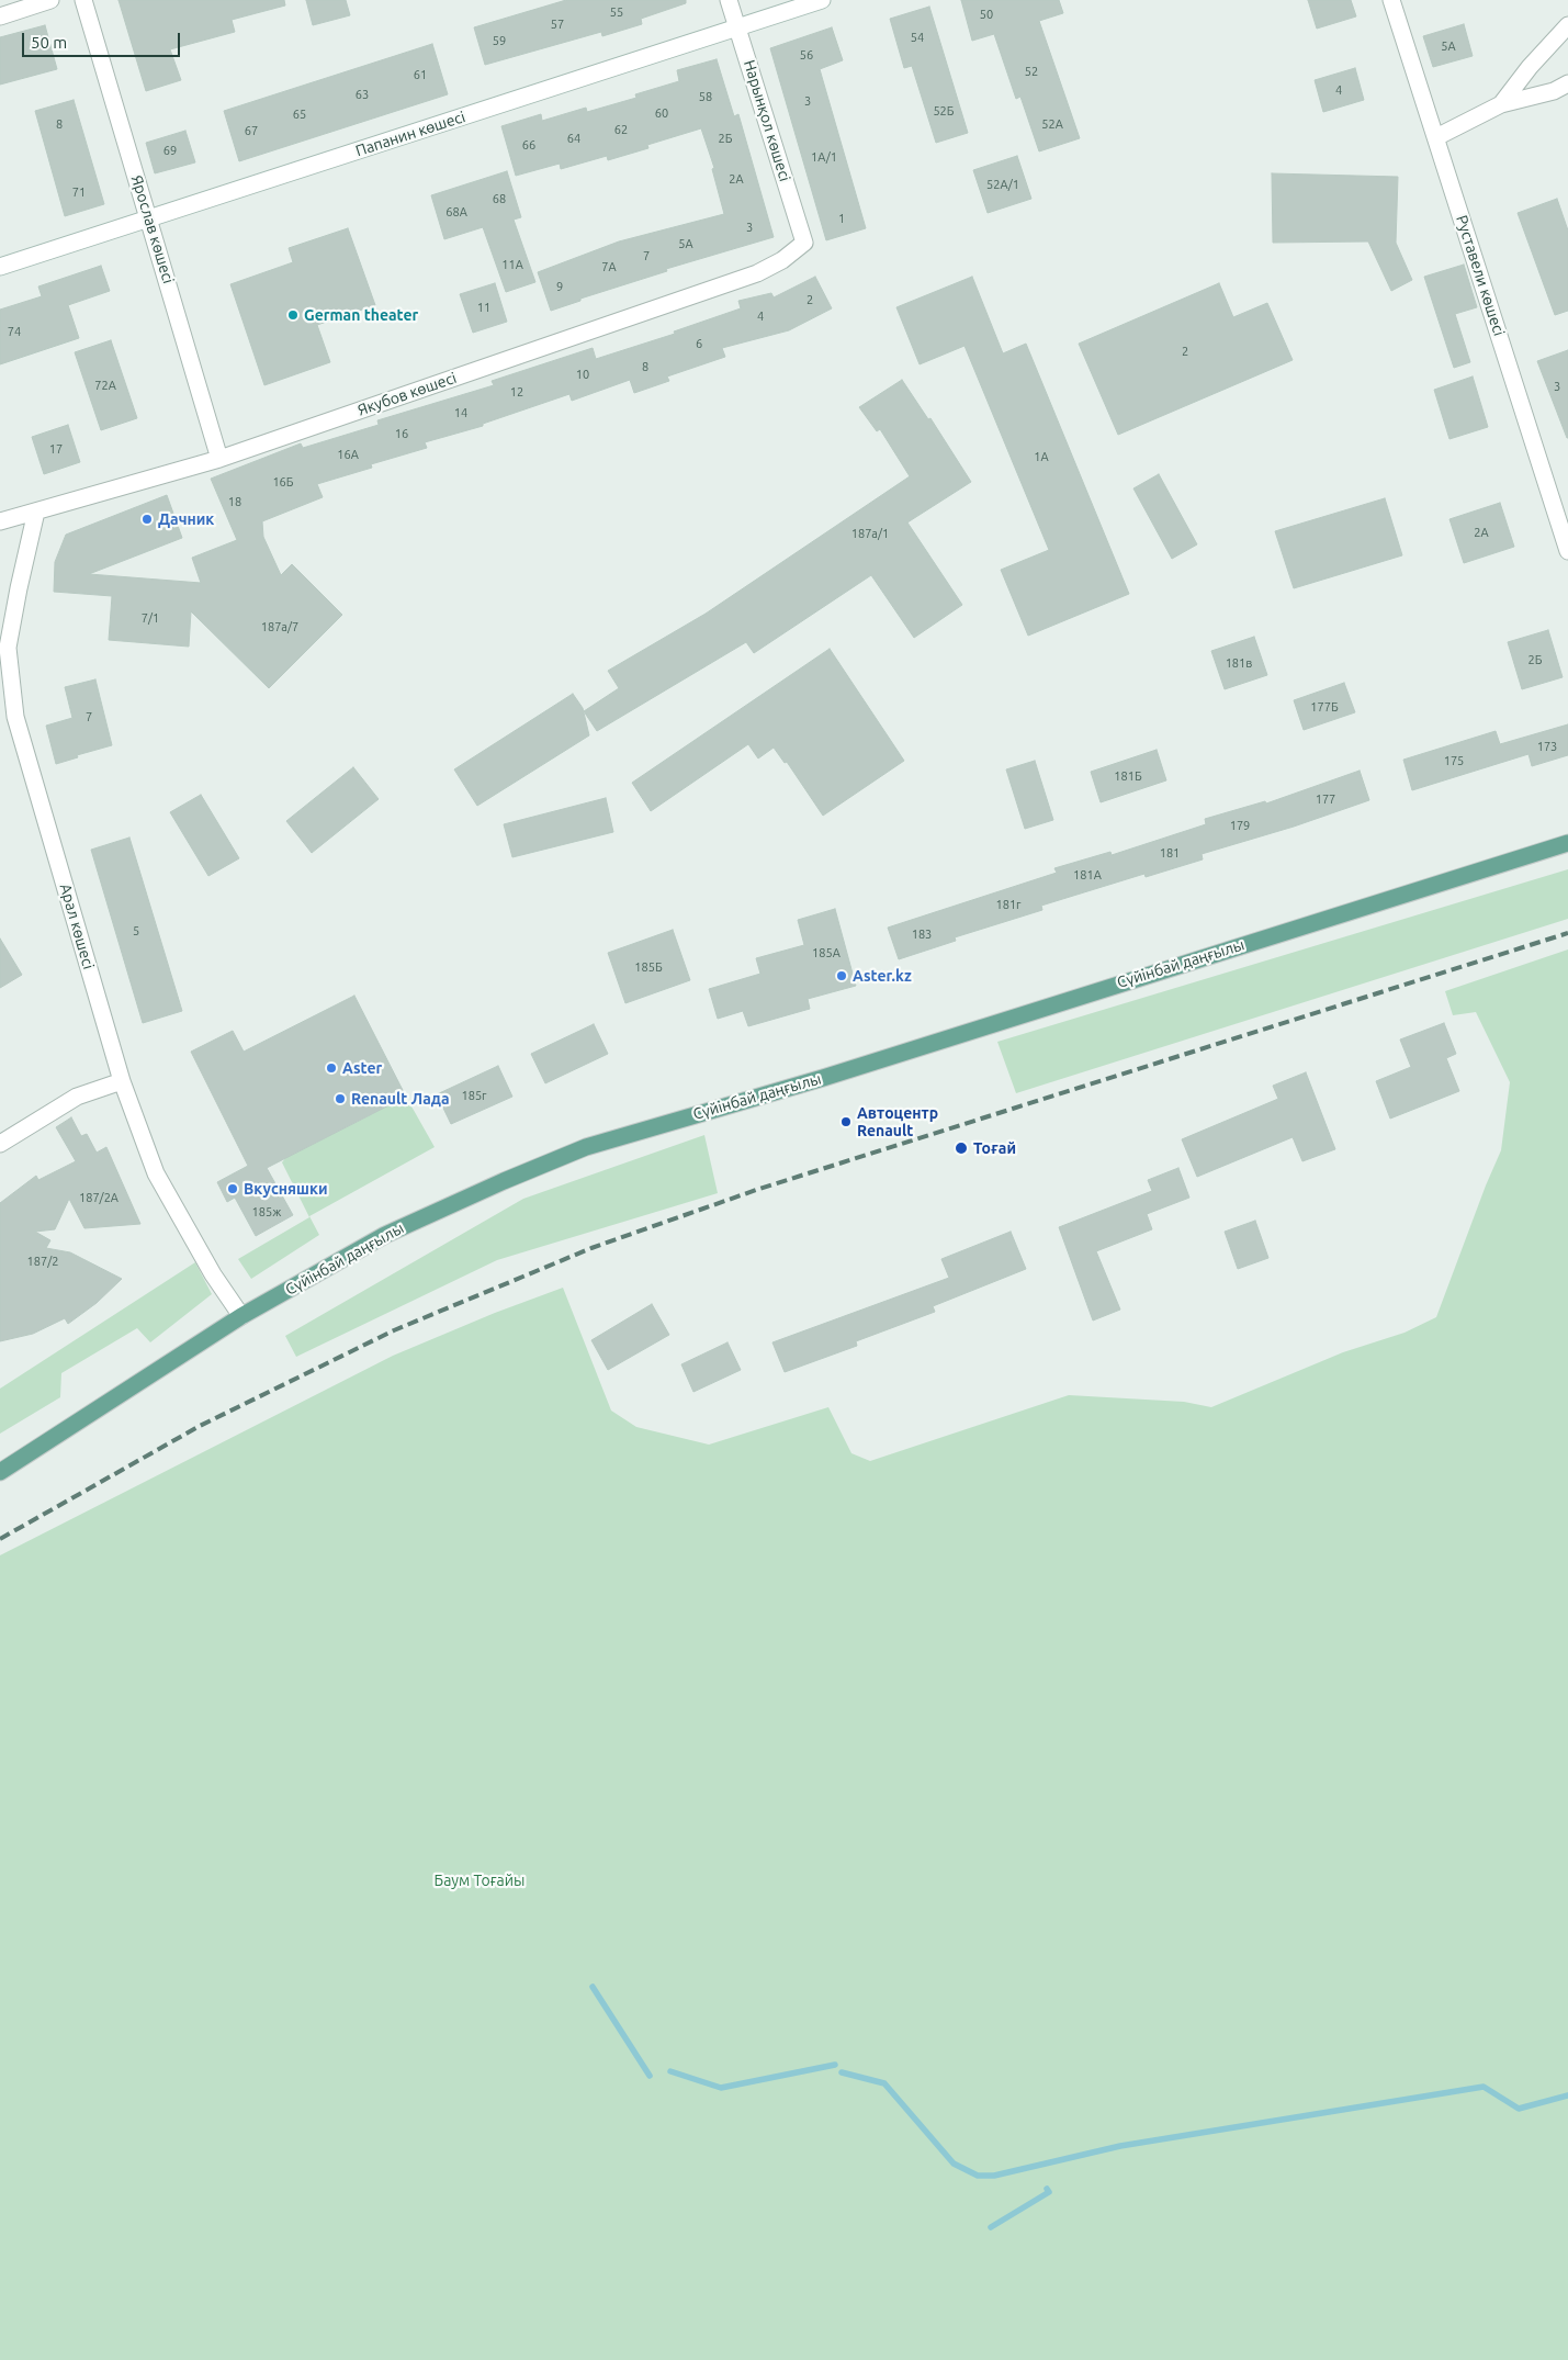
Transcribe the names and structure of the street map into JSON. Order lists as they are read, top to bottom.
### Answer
{
  "streets": {
    "main road": ["Сүйінбай даңғылы"],
    "street": [
      "Нарынқол көшесі",
      "Папанин көшесі",
      "Ярослав көшесі",
      "Руставели көшесі",
      "Якубов көшесі",
      "Арал көшесі"
    ]
  },
  "crossings": [
    ["Нарынқол көшесі", "Папанин көшесі"],
    ["Нарынқол көшесі", "Якубов көшесі"],
    ["Папанин көшесі", "Ярослав көшесі"],
    ["Ярослав көшесі", "Якубов көшесі"],
    ["Якубов көшесі", "Арал көшесі"],
    ["Арал көшесі", "Сүйінбай даңғылы"]
  ],
  "parks": ["Баум Тоғайы"],
  "places": [
    "German theater",
    "Дачник",
    "Aster.kz",
    "Aster",
    "Renault Лада",
    "Автоцентр Renault",
    "Тоғай",
    "Вкусняшки"
  ],
  "house_numbers": [
    "55",
    "50",
    "57",
    "54",
    "59",
    "5А",
    "56",
    "52",
    "61",
    "4",
    "63",
    "58",
    "3",
    "52Б",
    "60",
    "65",
    "8",
    "52А",
    "62",
    "67",
    "64",
    "2Б",
    "66",
    "69",
    "1А/1",
    "2А",
    "52А/1",
    "71",
    "68",
    "68А",
    "1",
    "3",
    "5А",
    "7",
    "11А",
    "7А",
    "9",
    "2",
    "11",
    "4",
    "74",
    "6",
    "2",
    "8",
    "10",
    "72А",
    "3",
    "12",
    "14",
    "16",
    "17",
    "16А",
    "1А",
    "16Б",
    "18",
    "2А",
    "187а/1",
    "7/1",
    "187а/7",
    "2Б",
    "181в",
    "177Б",
    "7",
    "173",
    "175",
    "181Б",
    "177",
    "179",
    "181",
    "181А",
    "181г",
    "5",
    "183",
    "185А",
    "185Б",
    "185г",
    "187/2А",
    "185ж",
    "187/2"
  ],
  "scale_bar": "50 m"
}
